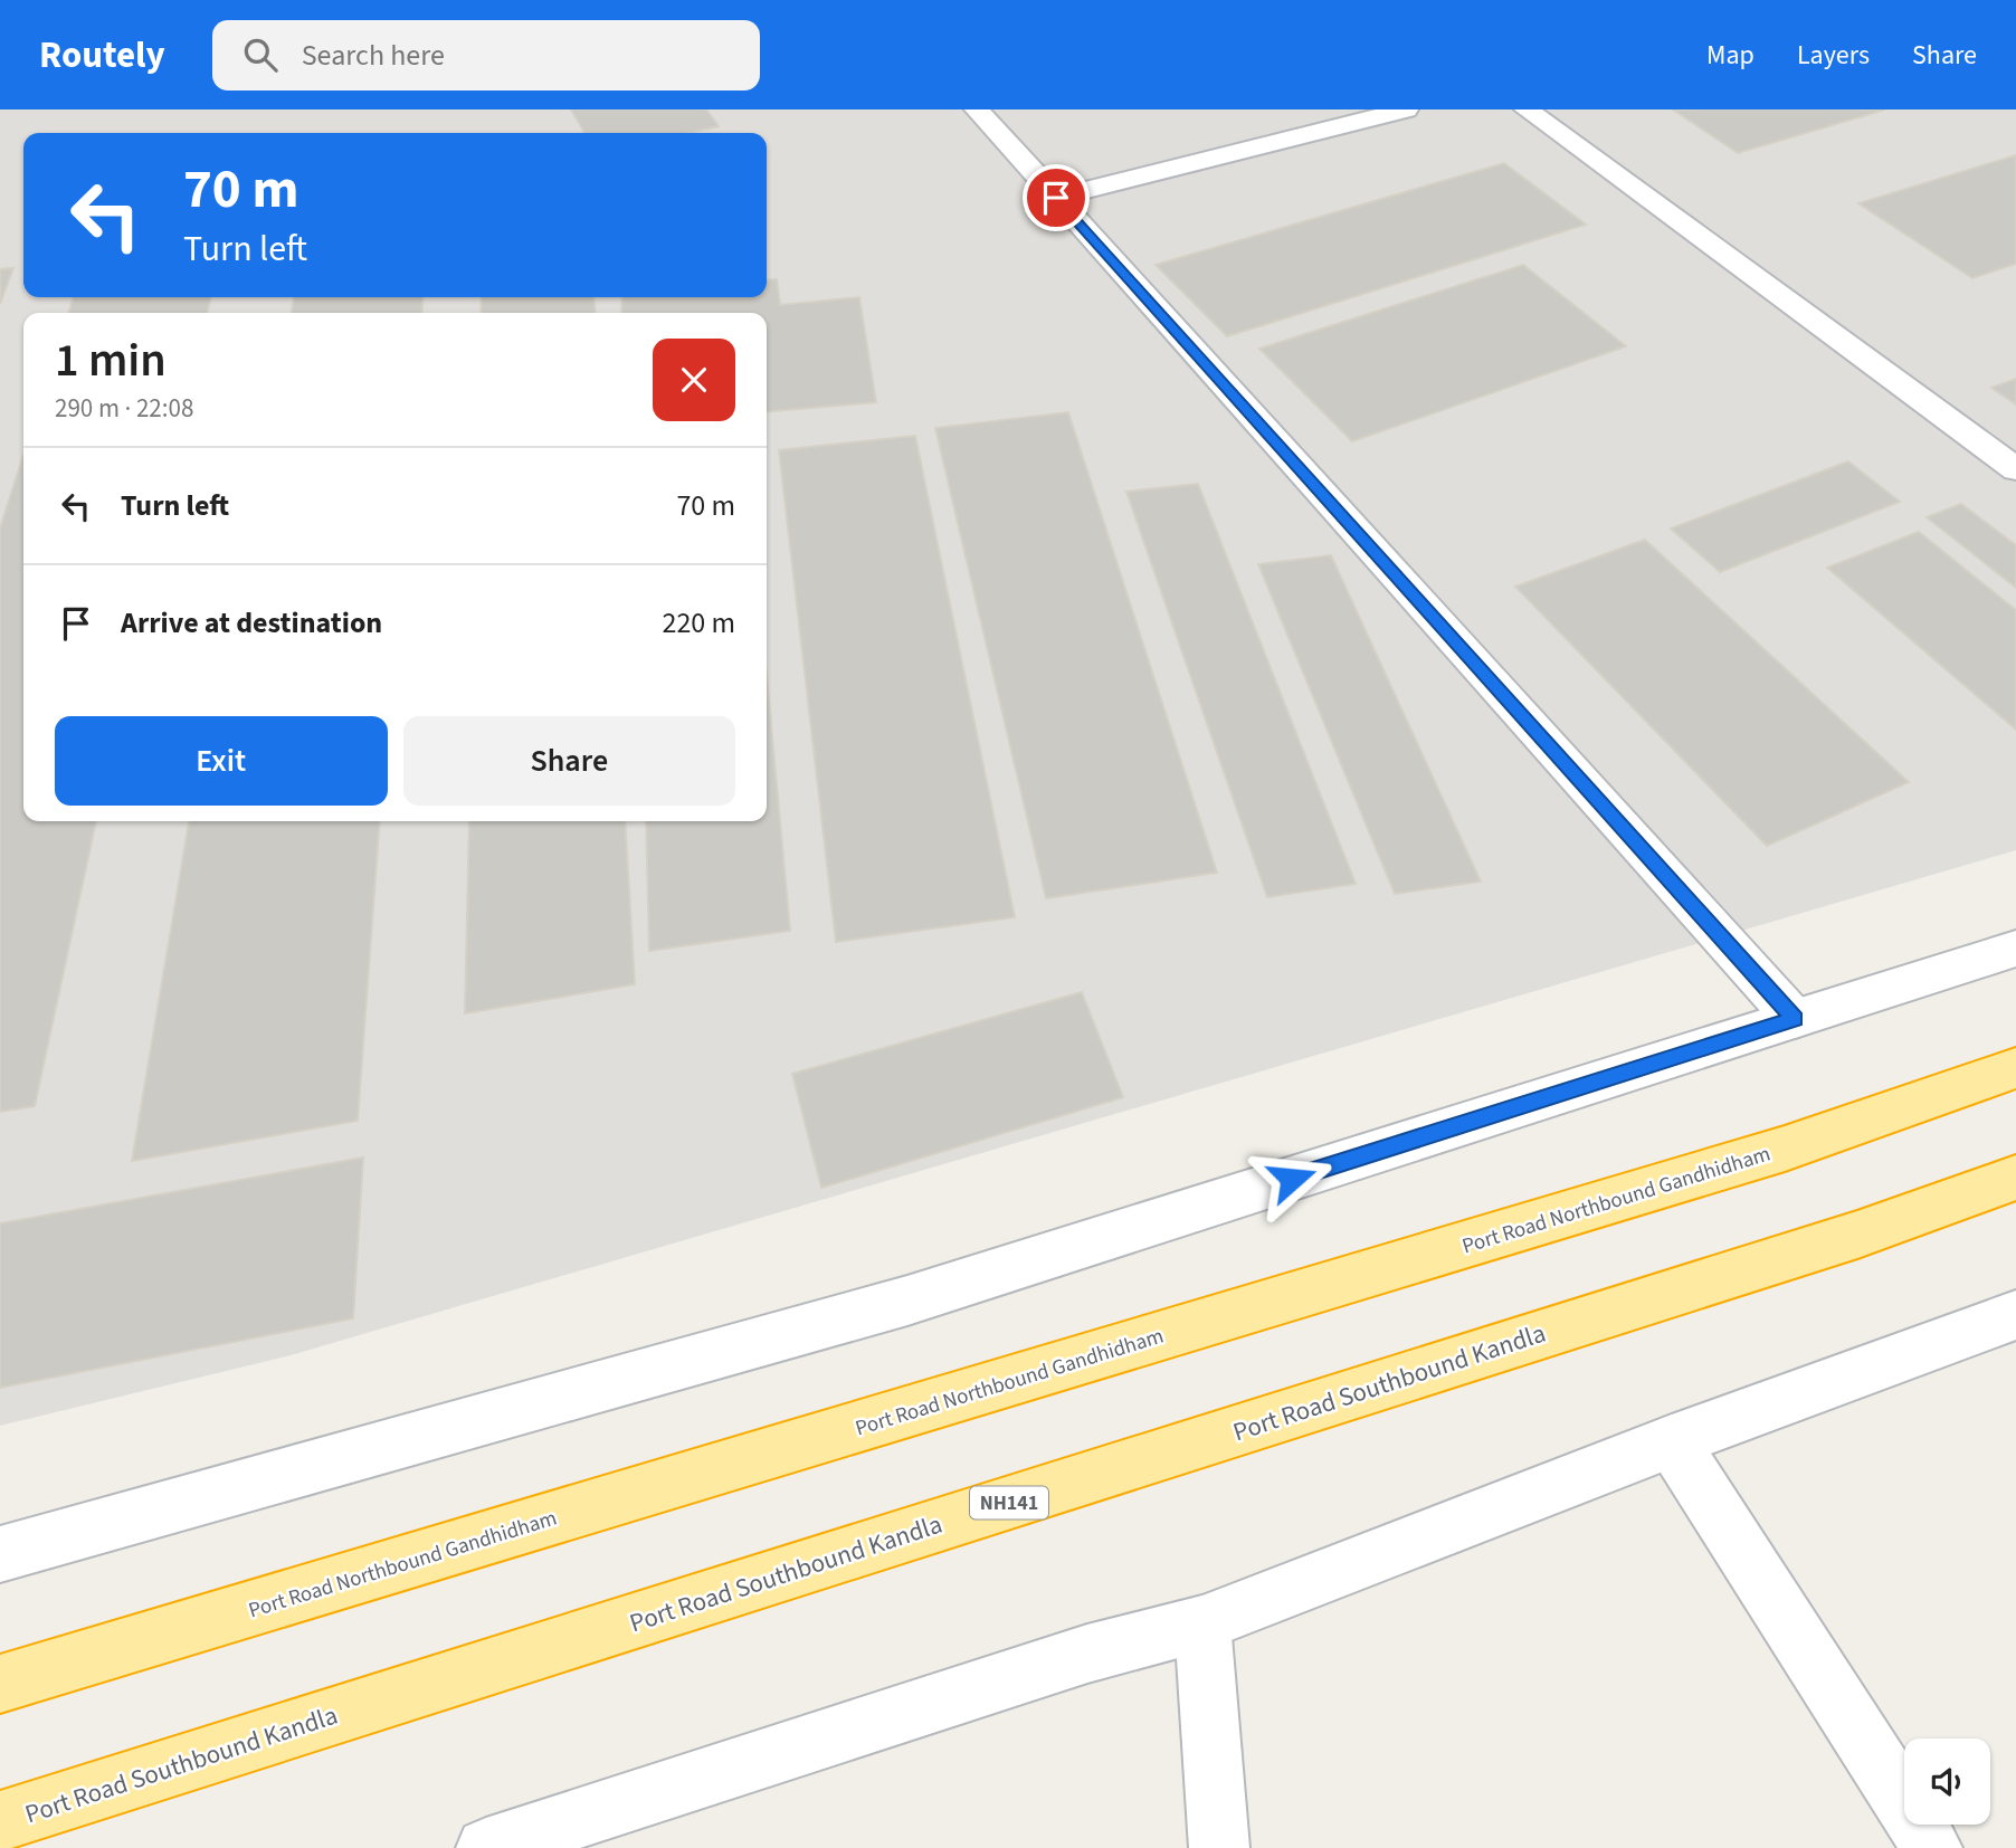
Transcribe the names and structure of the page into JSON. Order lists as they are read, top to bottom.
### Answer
{
  "streets": {
    "highway": ["Port Road Northbound Gandhidham", "Port Road Southbound Kandla", "NH141"]
  },
  "page": {
    "header": "Routely",
    "search": "Search here",
    "nav": ["Map", "Layers", "Share"],
    "turn": ["70 m", "Turn left"],
    "heading": ["1 min", "290 m · 22:08"],
    "list": [
      {
        "name": "Turn left",
        "value": "70 m"
      },
      {
        "name": "Arrive at destination",
        "value": "220 m"
      }
    ],
    "buttons": ["Exit", "Share"]
  }
}
